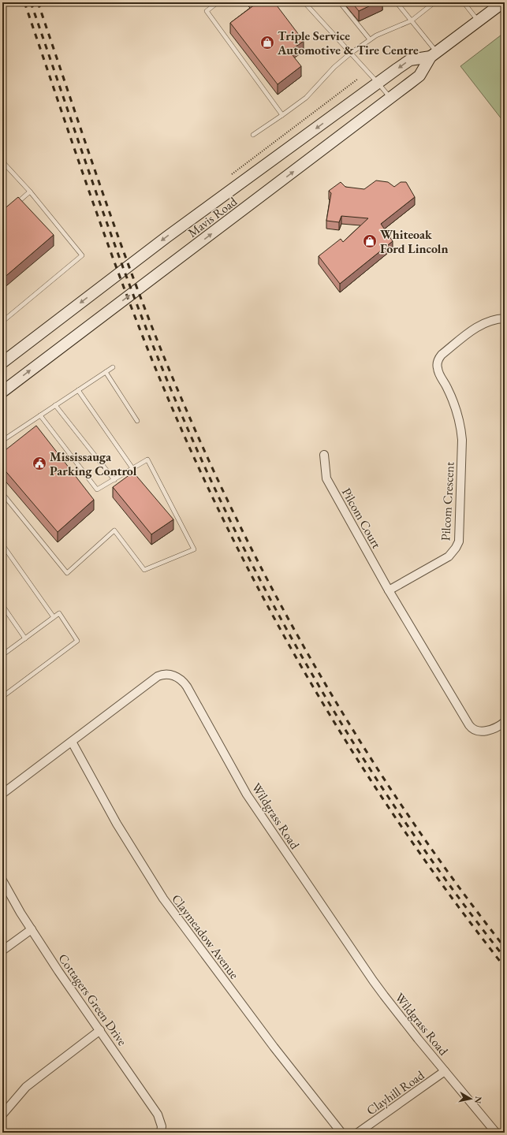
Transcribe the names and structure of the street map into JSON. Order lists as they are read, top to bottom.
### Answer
{
  "streets": {
    "main road": ["Mavis Road"],
    "street": [
      "Pilcom Crescent",
      "Pilcom Court",
      "Wildgrass Road",
      "Claymeadow Avenue",
      "Cottagers Green Drive",
      "Clayhill Road"
    ]
  },
  "crossings": [
    ["Pilcom Crescent", "Pilcom Court"],
    ["Wildgrass Road", "Claymeadow Avenue"],
    ["Wildgrass Road", "Clayhill Road"]
  ],
  "places": {
    "shop": ["Triple Service Automotive & Tire Centre", "Whiteoak Ford Lincoln"],
    "public building": ["Mississauga Parking Control"]
  },
  "north": "right"
}
